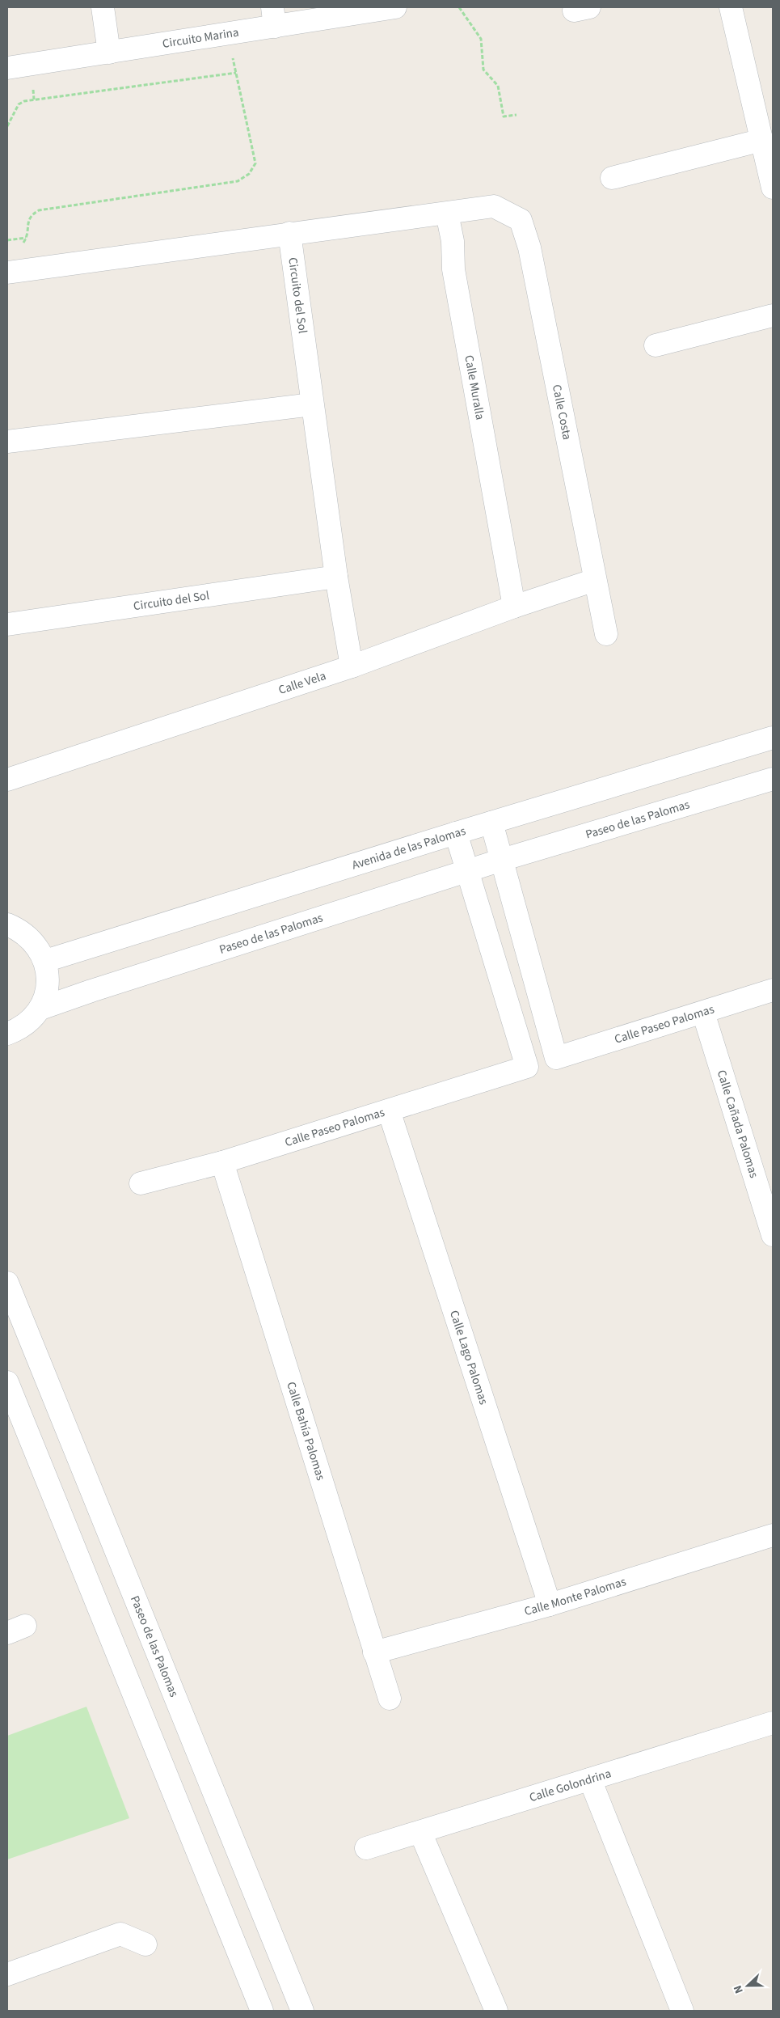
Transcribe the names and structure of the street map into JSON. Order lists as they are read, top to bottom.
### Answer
{
  "streets": {
    "street": [
      "Circuito Marina",
      "Circuito del Sol",
      "Calle Muralla",
      "Calle Costa",
      "Calle Vela",
      "Paseo de las Palomas",
      "Avenida de las Palomas",
      "Calle Paseo Palomas",
      "Calle Cañada Palomas",
      "Calle Lago Palomas",
      "Calle Bahía Palomas",
      "Calle Monte Palomas",
      "Calle Golondrina"
    ]
  },
  "crossings": [
    ["Circuito del Sol", "Calle Vela"],
    ["Calle Muralla", "Calle Costa"],
    ["Calle Muralla", "Calle Vela"],
    ["Calle Costa", "Calle Vela"],
    ["Paseo de las Palomas", "Calle Paseo Palomas"],
    ["Calle Paseo Palomas", "Calle Cañada Palomas"],
    ["Calle Paseo Palomas", "Calle Lago Palomas"],
    ["Calle Paseo Palomas", "Calle Bahía Palomas"],
    ["Calle Lago Palomas", "Calle Monte Palomas"],
    ["Calle Bahía Palomas", "Calle Monte Palomas"]
  ],
  "north": "left"
}
